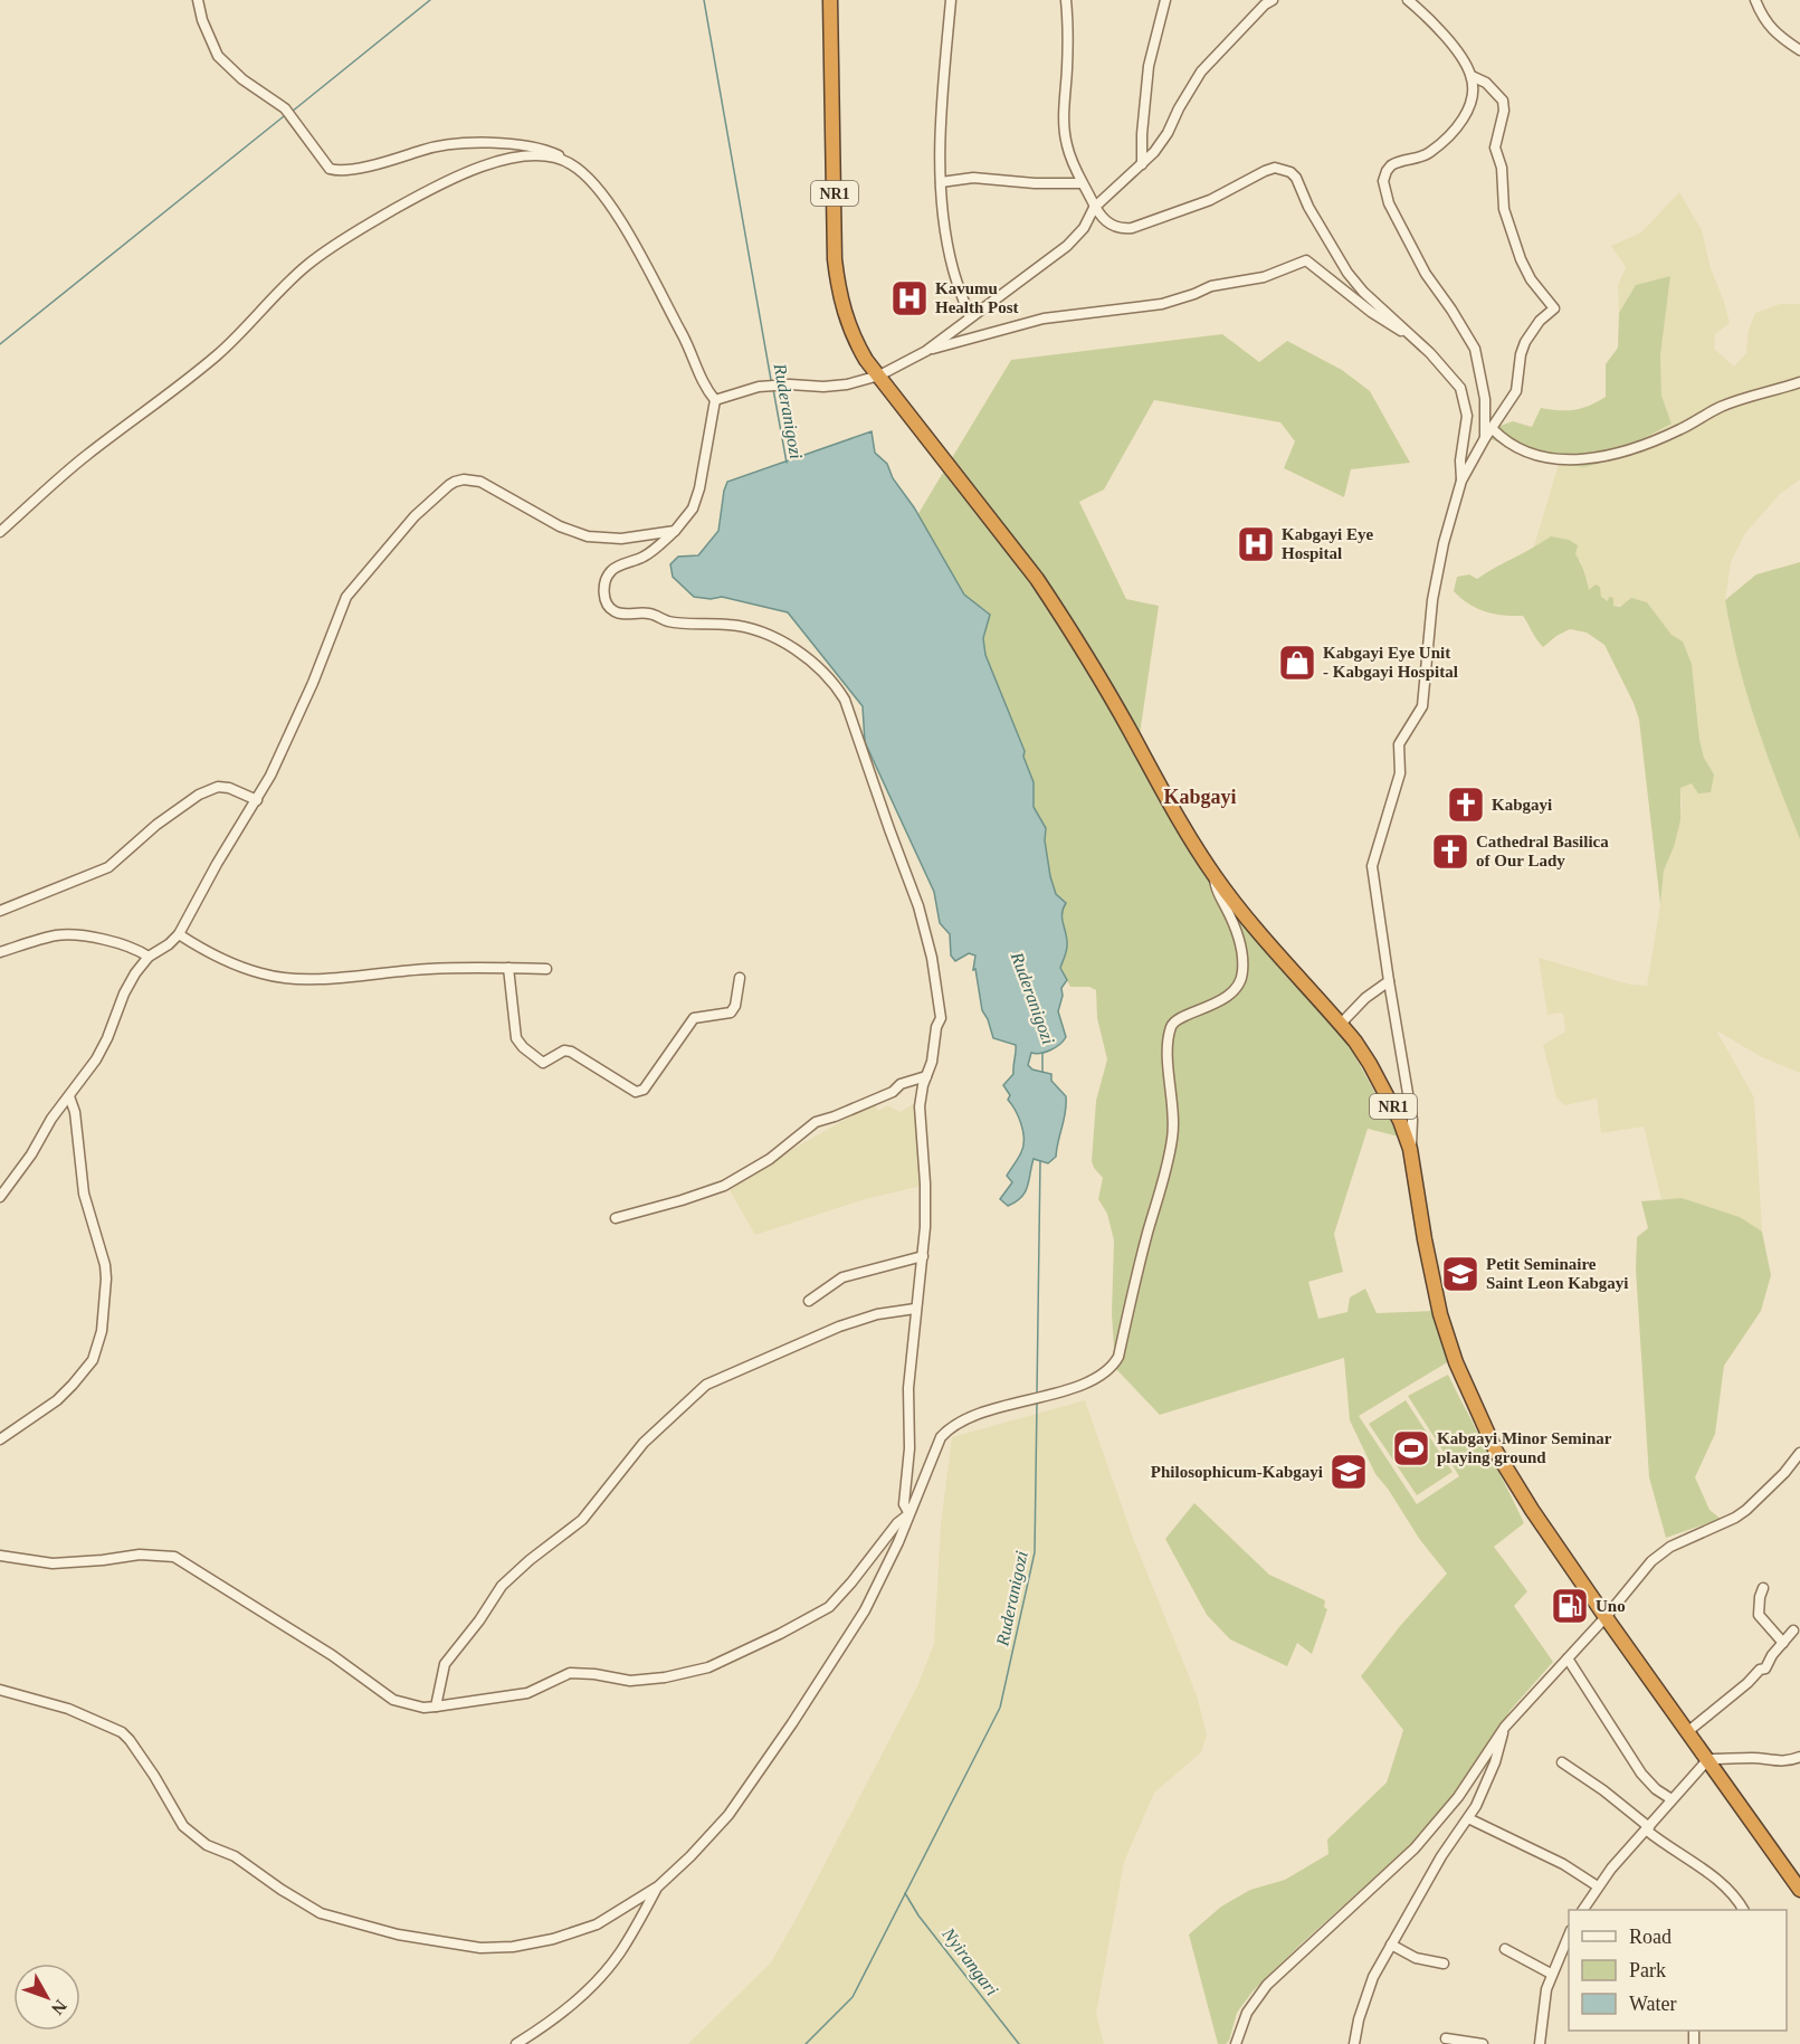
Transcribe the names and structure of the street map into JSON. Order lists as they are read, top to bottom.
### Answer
{
  "streets": {
    "highway": ["NR1"]
  },
  "districts": ["Kabgayi"],
  "water": ["Ruderanigozi", "Nyirangari"],
  "places": {
    "hospital": ["Kavumu Health Post", "Kabgayi Eye Hospital"],
    "shop": ["Kabgayi Eye Unit - Kabgayi Hospital"],
    "church": ["Kabgayi", "Cathedral Basilica of Our Lady"],
    "school or university": ["Petit Seminaire Saint Leon Kabgayi", "Philosophicum-Kabgayi"],
    "sports": ["Kabgayi Minor Seminar playing ground"],
    "fuel station": ["Uno"]
  },
  "legend": ["Road", "Park", "Water"],
  "north": "bottom right"
}
